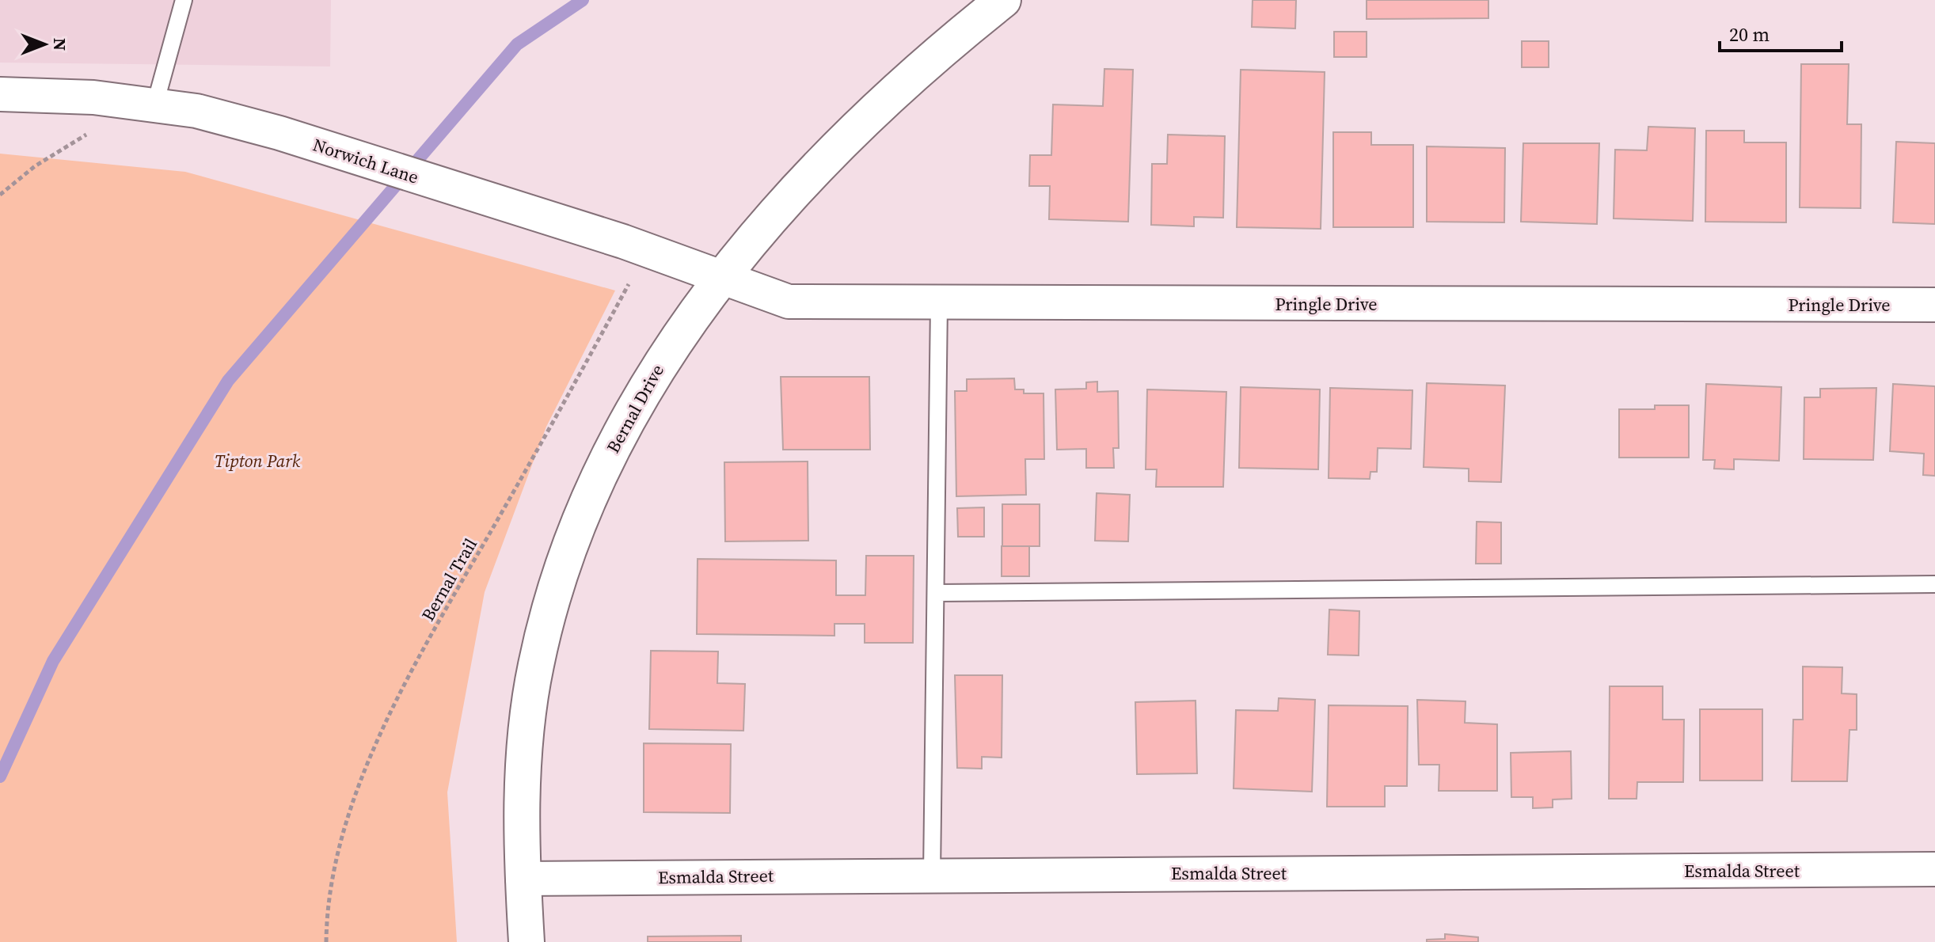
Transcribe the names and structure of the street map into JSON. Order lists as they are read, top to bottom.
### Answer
{
  "streets": {
    "street": [
      "Norwich Lane",
      "Pringle Drive",
      "Bernal Drive",
      "Esmalda Street"
    ],
    "path": ["Bernal Trail"]
  },
  "crossings": [
    ["Norwich Lane", "Pringle Drive"],
    ["Norwich Lane", "Bernal Drive"],
    ["Norwich Lane", "Bernal Trail"],
    ["Pringle Drive", "Bernal Drive"],
    ["Bernal Drive", "Esmalda Street"]
  ],
  "parks": ["Tipton Park"],
  "scale_bar": "20 m",
  "north": "right"
}
